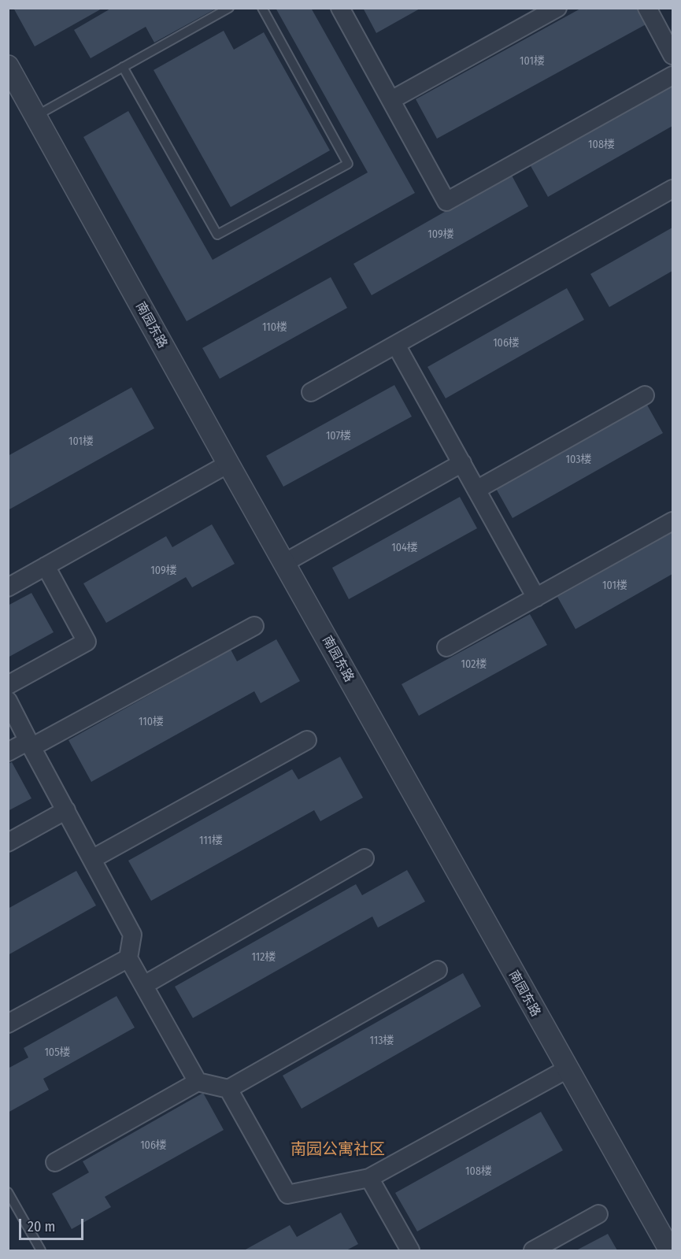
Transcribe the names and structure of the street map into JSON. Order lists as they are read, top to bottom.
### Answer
{
  "streets": {
    "street": ["南园东路"]
  },
  "districts": ["南园公寓社区"],
  "house_numbers": [
    "101楼",
    "108楼",
    "109楼",
    "110楼",
    "106楼",
    "107楼",
    "101楼",
    "103楼",
    "104楼",
    "109楼",
    "101楼",
    "102楼",
    "110楼",
    "111楼",
    "112楼",
    "113楼",
    "105楼",
    "106楼",
    "108楼"
  ],
  "scale_bar": "20 m"
}
